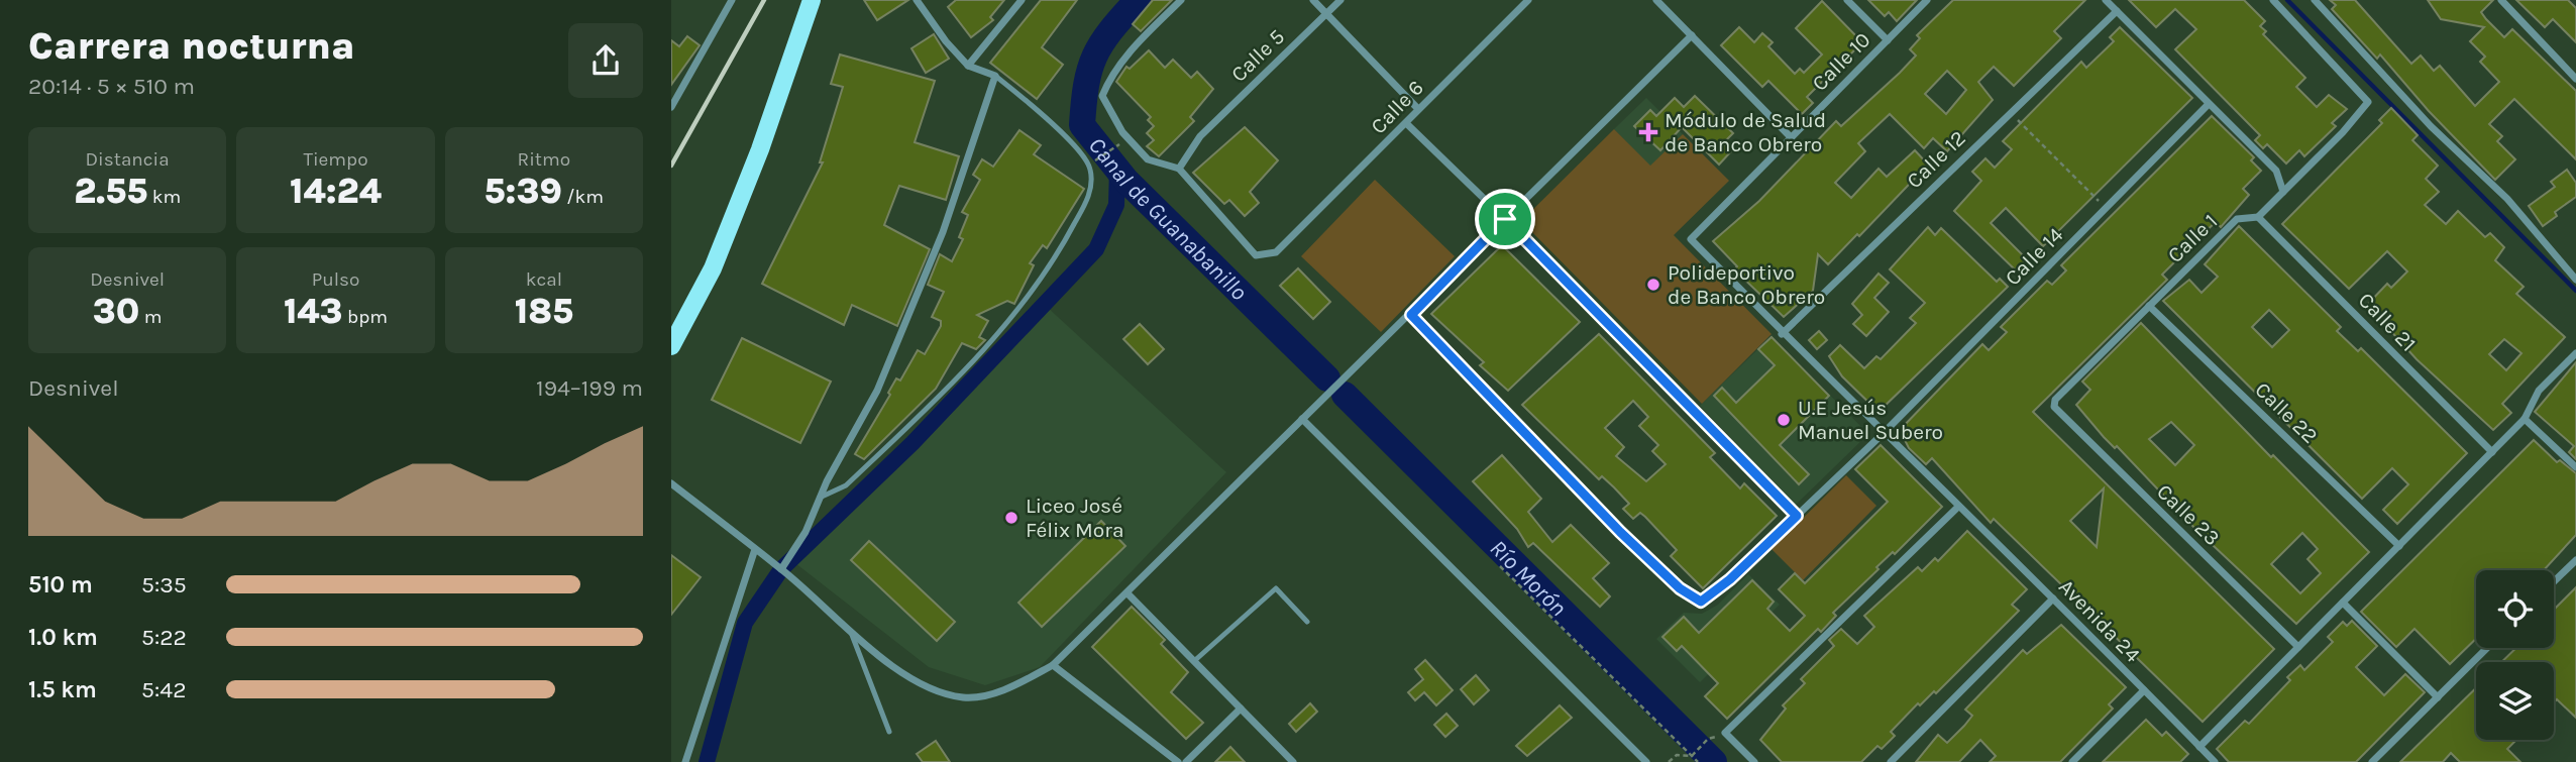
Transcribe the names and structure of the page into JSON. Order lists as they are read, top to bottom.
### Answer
{
  "streets": {
    "street": [
      "Calle 5",
      "Calle 10",
      "Calle 6",
      "Calle 12",
      "Calle 1",
      "Calle 14",
      "Calle 21",
      "Calle 22",
      "Calle 23",
      "Avenida 24"
    ]
  },
  "crossings": [
    ["Calle 5", "Calle 6"],
    ["Calle 10", "Avenida 24"],
    ["Calle 12", "Avenida 24"],
    ["Calle 1", "Calle 21"],
    ["Calle 1", "Calle 22"],
    ["Calle 1", "Calle 23"],
    ["Calle 14", "Avenida 24"]
  ],
  "water": ["Canal de Guanabanillo", "Río Morón"],
  "places": {
    "health": ["Módulo de Salud de Banco Obrero"],
    "other": ["Polideportivo de Banco Obrero", "U.E Jesús Manuel Subero", "Liceo José Félix Mora"]
  },
  "page": {
    "heading": ["Carrera nocturna", "20:14 · 5 × 510 m"],
    "stats": [
      ["Distancia", "2.55 km"],
      ["Tiempo", "14:24"],
      ["Ritmo", "5:39 /km"],
      ["Desnivel", "30 m"],
      ["Pulso", "143 bpm"],
      ["kcal", "185"]
    ],
    "chart": ["Desnivel", "194–199 m"],
    "list": [
      {
        "name": "510 m",
        "note": "5:35"
      },
      {
        "name": "1.0 km",
        "note": "5:22"
      },
      {
        "name": "1.5 km",
        "note": "5:42"
      }
    ]
  }
}
